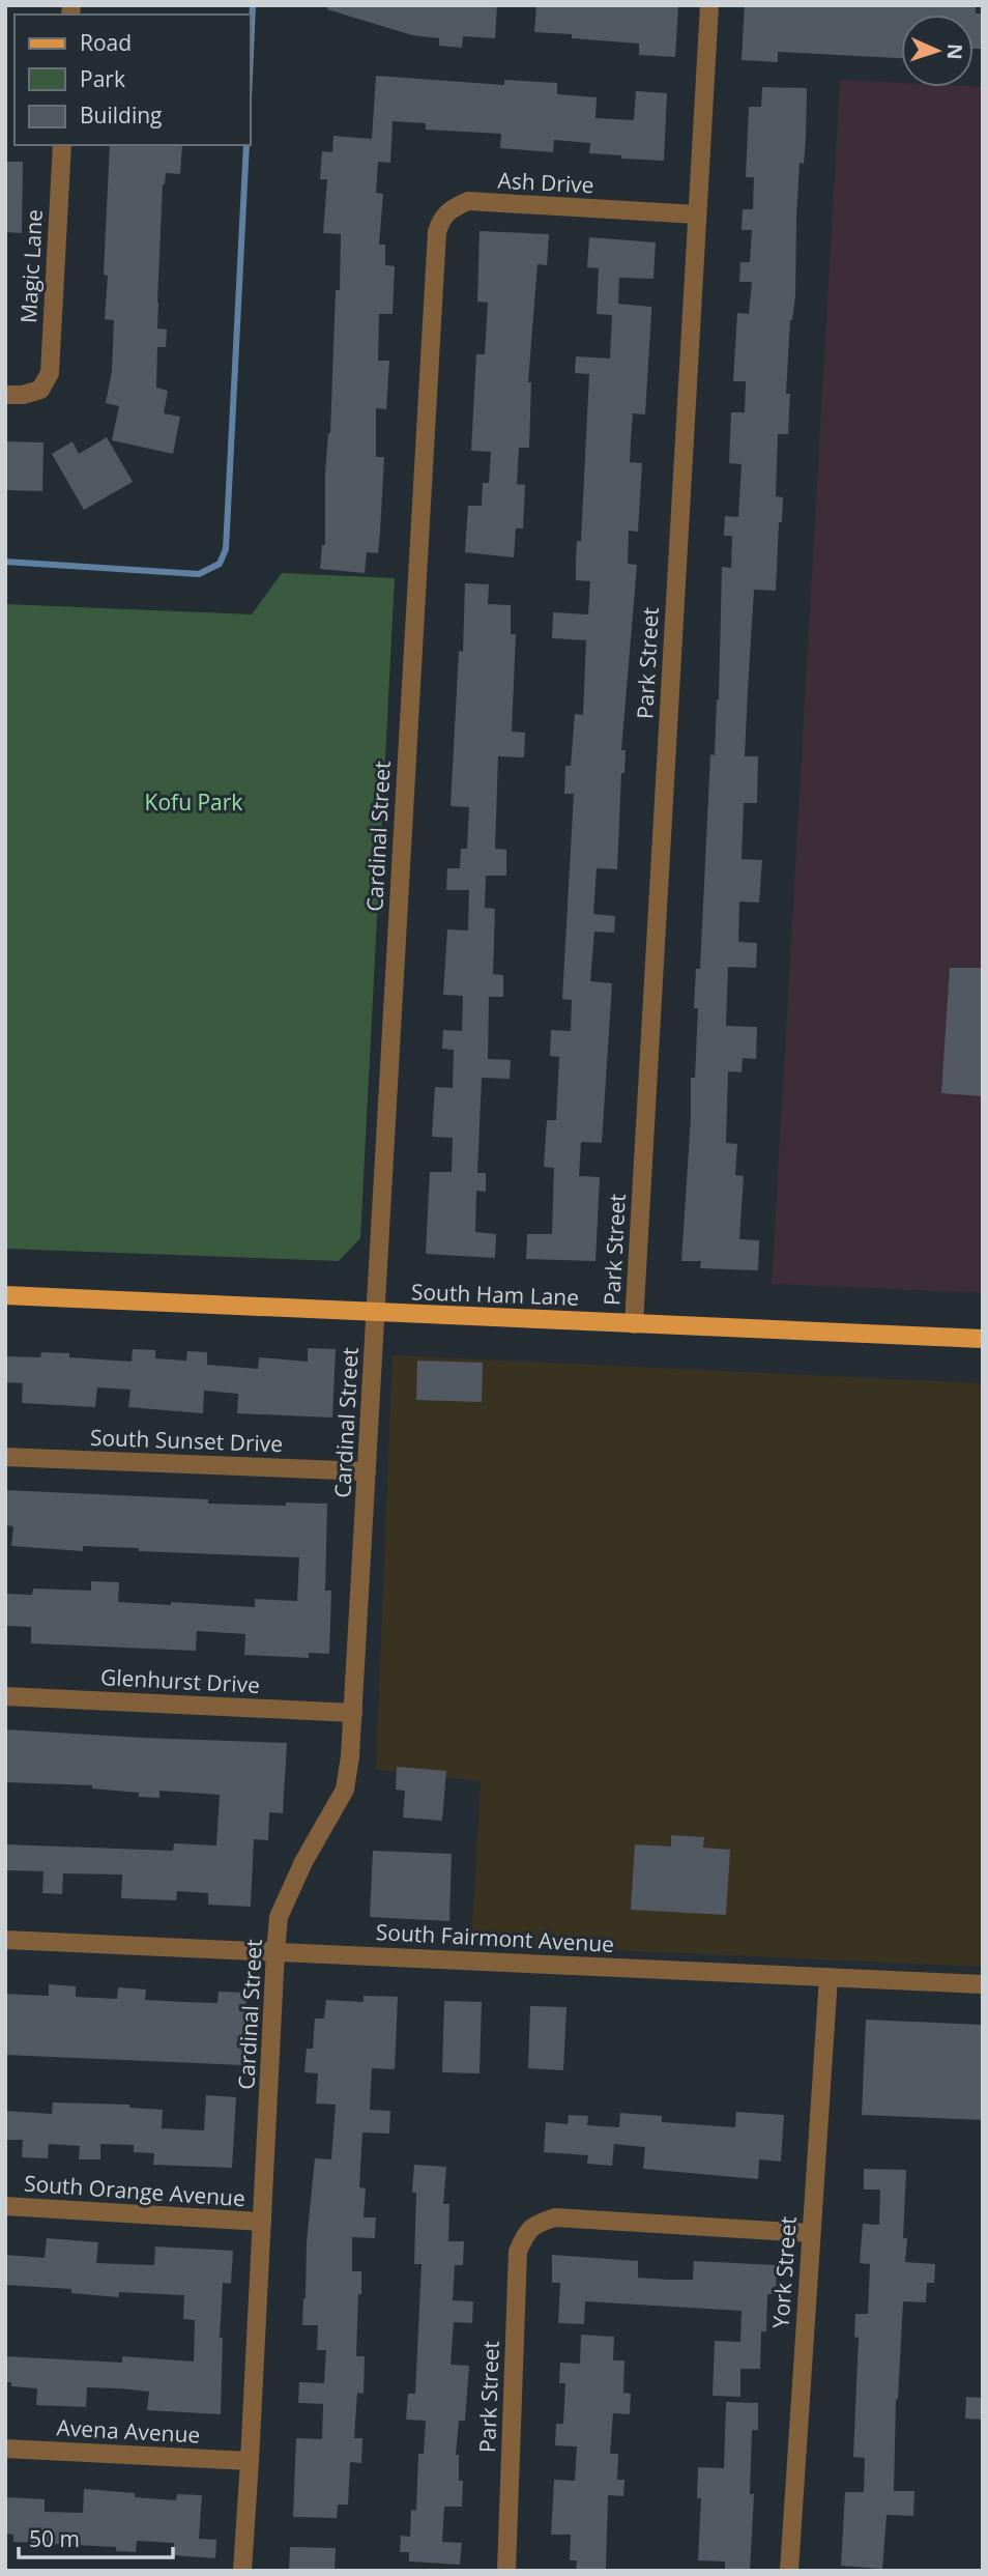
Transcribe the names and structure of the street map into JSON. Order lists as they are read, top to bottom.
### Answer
{
  "streets": {
    "main road": ["South Ham Lane"],
    "street": [
      "Ash Drive",
      "Magic Lane",
      "Park Street",
      "Cardinal Street",
      "South Sunset Drive",
      "Glenhurst Drive",
      "South Fairmont Avenue",
      "South Orange Avenue",
      "York Street",
      "Avena Avenue"
    ]
  },
  "crossings": [
    ["Ash Drive", "Park Street"],
    ["Ash Drive", "Cardinal Street"],
    ["Park Street", "South Ham Lane"],
    ["Park Street", "York Street"],
    ["Cardinal Street", "South Ham Lane"],
    ["Cardinal Street", "South Sunset Drive"],
    ["Cardinal Street", "Glenhurst Drive"],
    ["Cardinal Street", "South Fairmont Avenue"],
    ["Cardinal Street", "South Orange Avenue"],
    ["Cardinal Street", "Avena Avenue"],
    ["South Fairmont Avenue", "York Street"]
  ],
  "parks": ["Kofu Park"],
  "legend": ["Road", "Park", "Building"],
  "scale_bar": "50 m",
  "north": "right"
}
